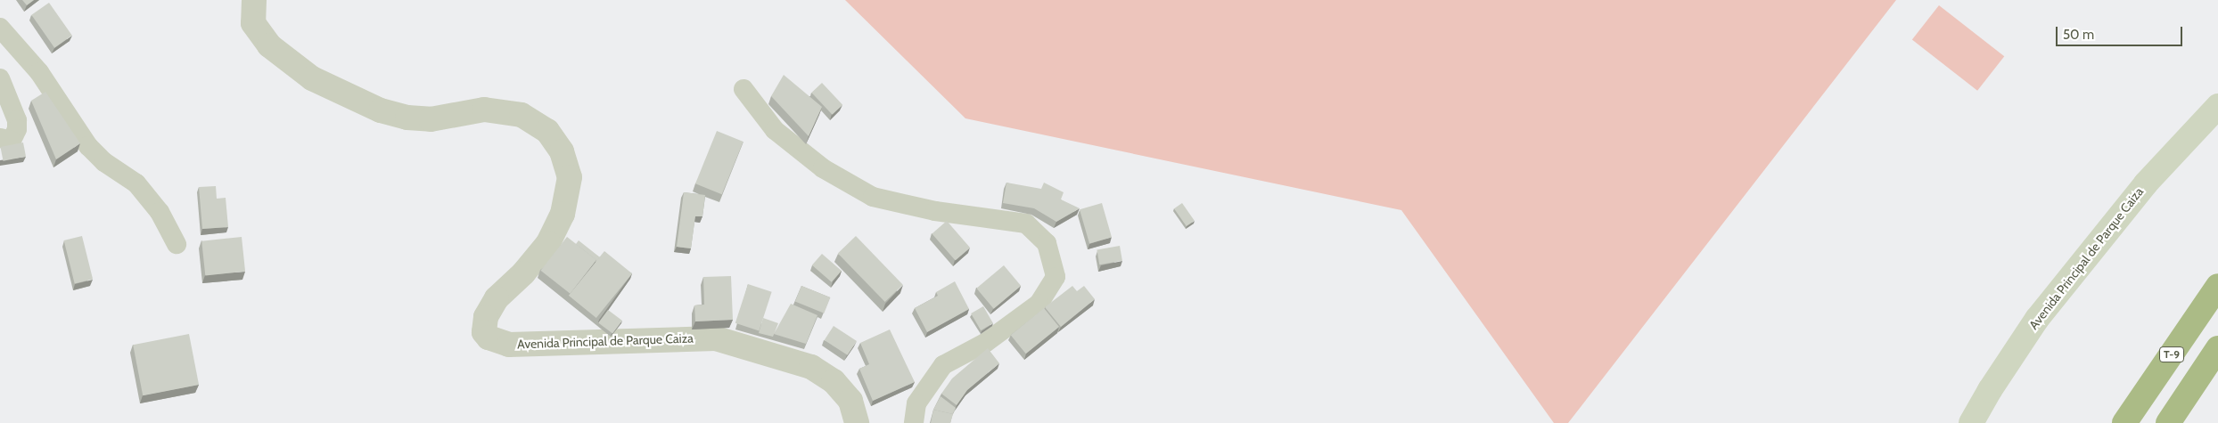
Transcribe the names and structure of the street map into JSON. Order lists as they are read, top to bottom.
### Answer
{
  "streets": {
    "highway": ["T-9"],
    "main road": ["Avenida Principal de Parque Caiza"]
  },
  "scale_bar": "50 m"
}
